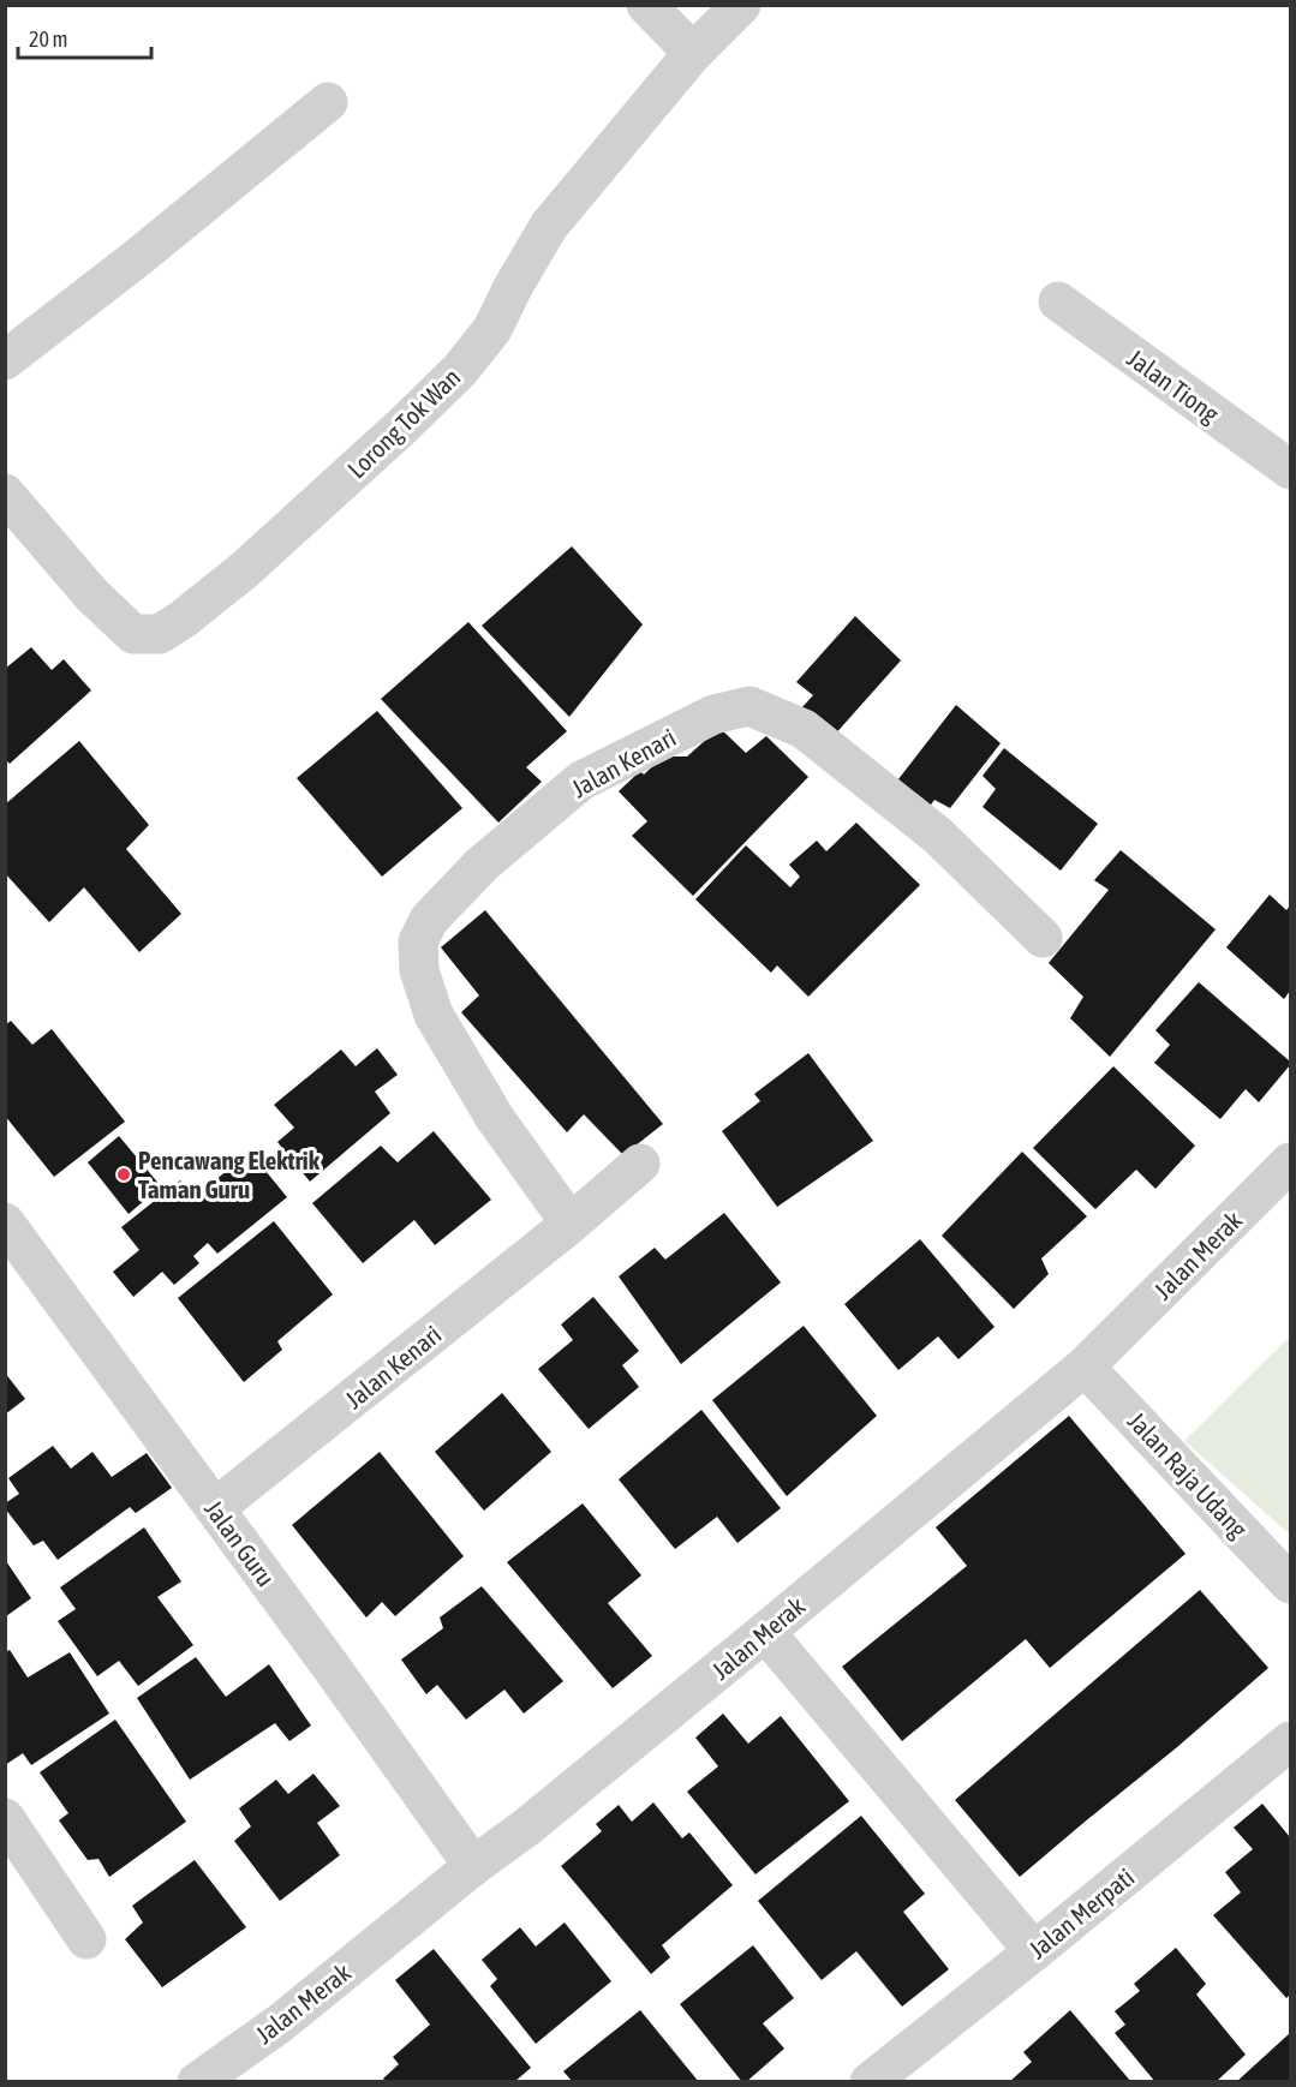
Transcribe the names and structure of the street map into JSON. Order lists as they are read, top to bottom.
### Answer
{
  "streets": {
    "street": [
      "Jalan Tiong",
      "Lorong Tok Wan",
      "Jalan Kenari",
      "Jalan Merak",
      "Jalan Raja Udang",
      "Jalan Guru",
      "Jalan Merpati"
    ]
  },
  "crossings": [
    ["Jalan Kenari", "Jalan Guru"],
    ["Jalan Merak", "Jalan Raja Udang"],
    ["Jalan Merak", "Jalan Guru"]
  ],
  "places": ["Pencawang Elektrik Taman Guru"],
  "scale_bar": "20 m"
}
